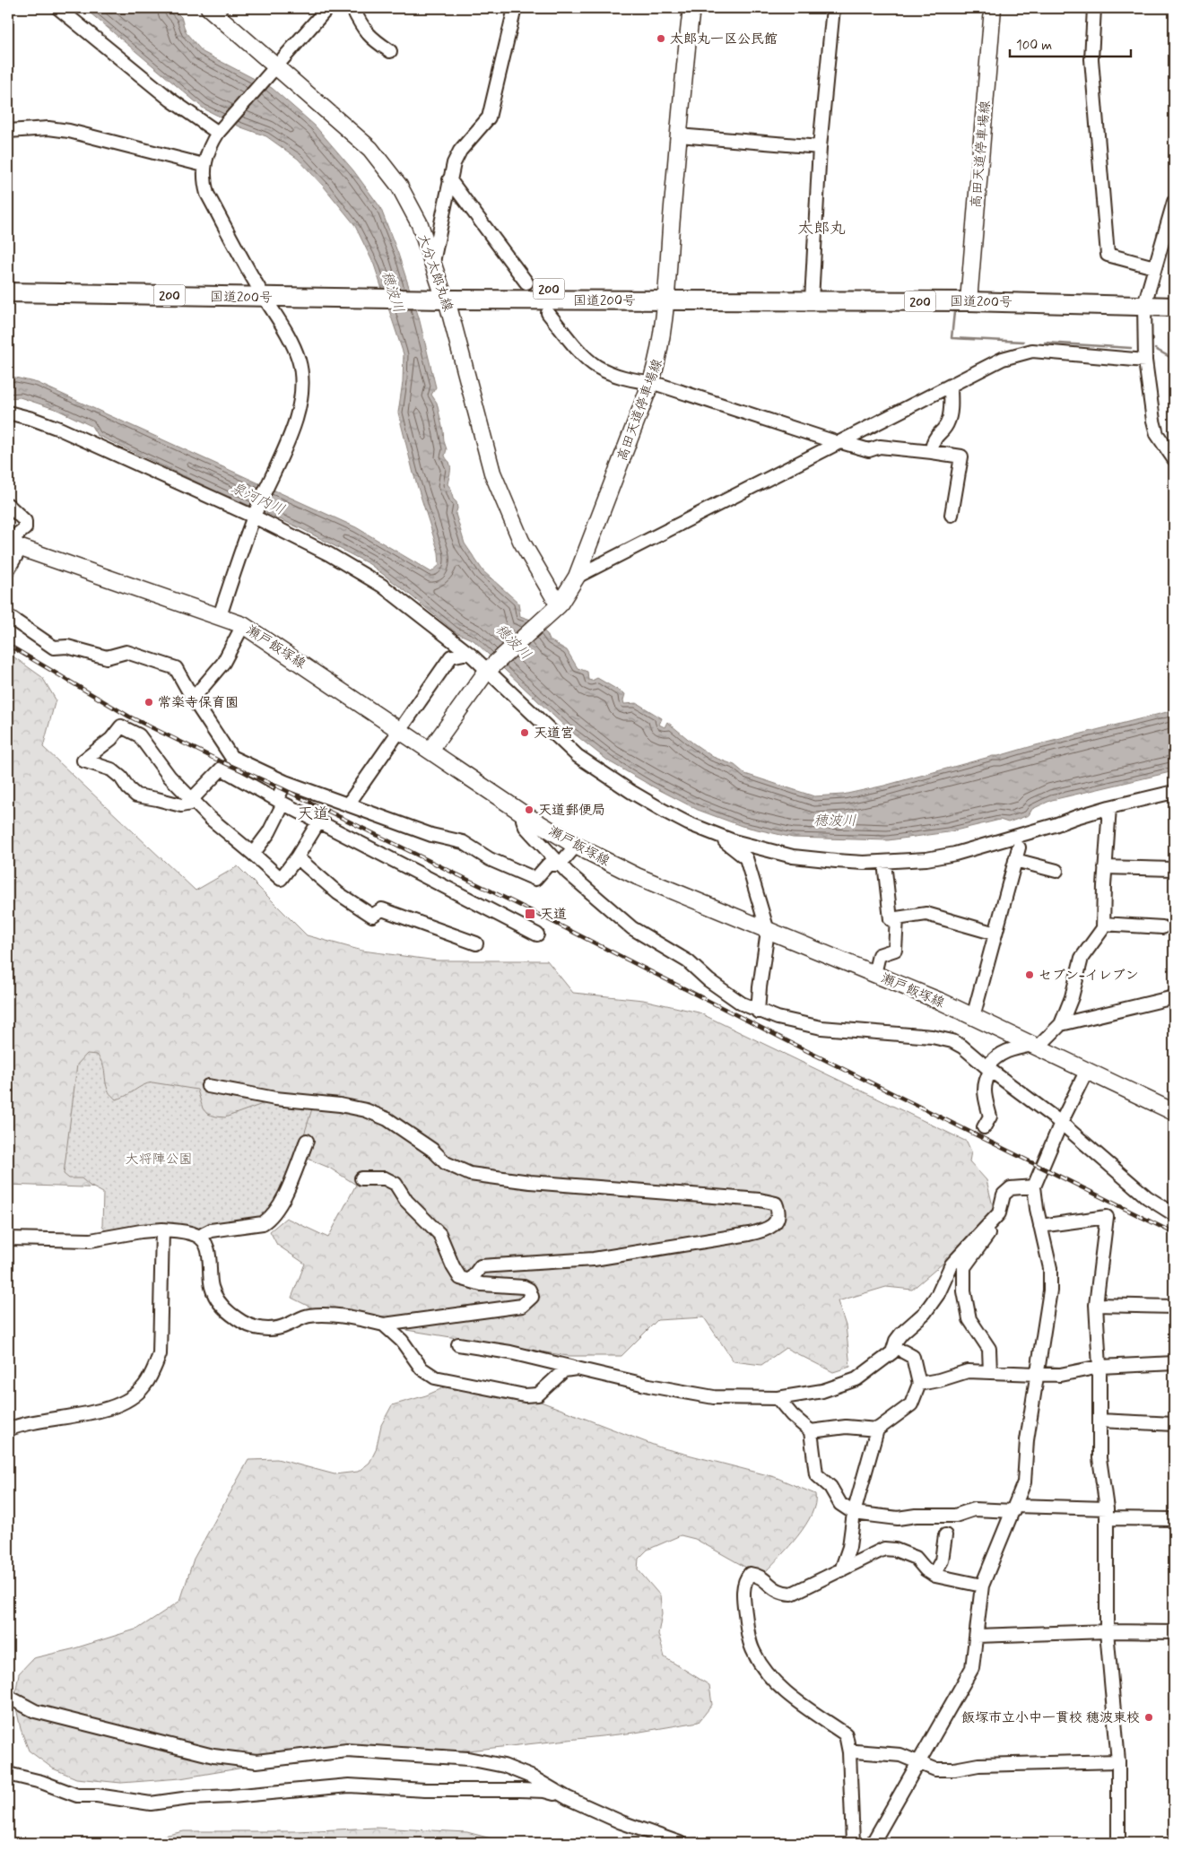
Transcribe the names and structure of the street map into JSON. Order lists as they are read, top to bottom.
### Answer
{
  "streets": {
    "highway": ["200", "国道200号"],
    "main road": ["高田天道停車場線", "大分太郎丸線", "瀬戸飯塚線"]
  },
  "crossings": [
    ["高田天道停車場線", "大分太郎丸線"],
    ["高田天道停車場線", "国道200号"],
    ["高田天道停車場線", "瀬戸飯塚線"],
    ["大分太郎丸線", "国道200号"]
  ],
  "districts": ["太郎丸", "天道"],
  "water": ["穂波川", "泉河内川"],
  "parks": ["大将陣公園"],
  "places": {
    "other": [
      "太郎丸一区公民館",
      "常楽寺保育園",
      "天道宮",
      "天道郵便局",
      "セブン-イレブン",
      "飯塚市立小中一貫校 穂波東校"
    ],
    "transit": ["天道"]
  },
  "scale_bar": "100 m"
}
